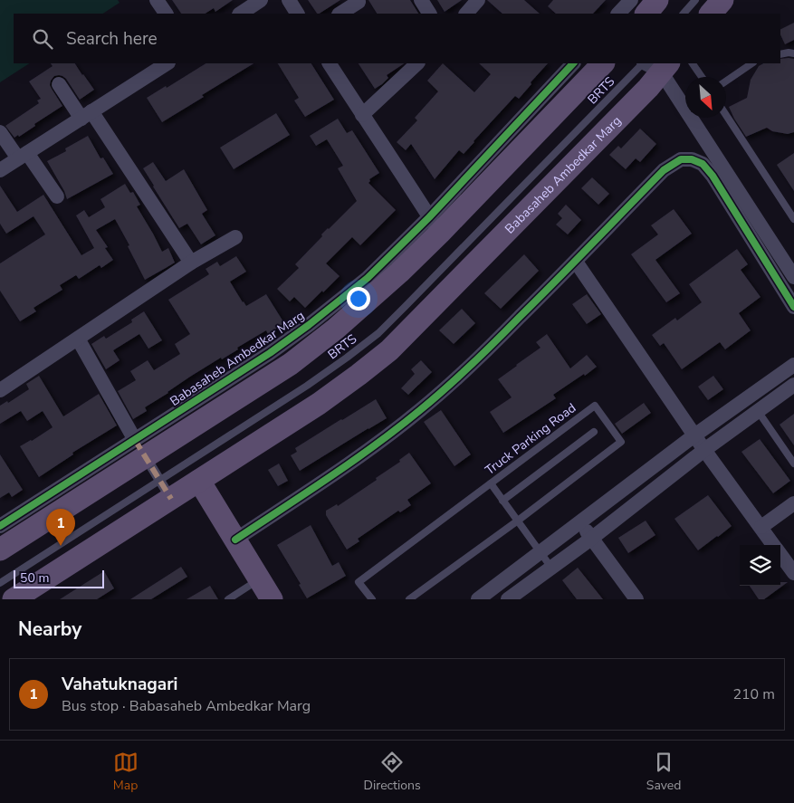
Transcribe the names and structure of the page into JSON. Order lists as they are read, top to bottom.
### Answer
{
  "streets": {
    "main road": ["Babasaheb Ambedkar Marg"],
    "lane": ["BRTS", "Truck Parking Road"]
  },
  "crossings": [
    ["BRTS", "Babasaheb Ambedkar Marg"]
  ],
  "scale_bar": "50 m",
  "north": "bottom right",
  "page": {
    "search": "Search here",
    "pins": "1",
    "scale": "50 m",
    "heading": "Nearby",
    "list": [
      {
        "mark": "1",
        "name": "Vahatuknagari",
        "note": "Bus stop · Babasaheb Ambedkar Marg",
        "value": "210 m"
      }
    ],
    "nav": ["Map", "Directions", "Saved"]
  }
}
